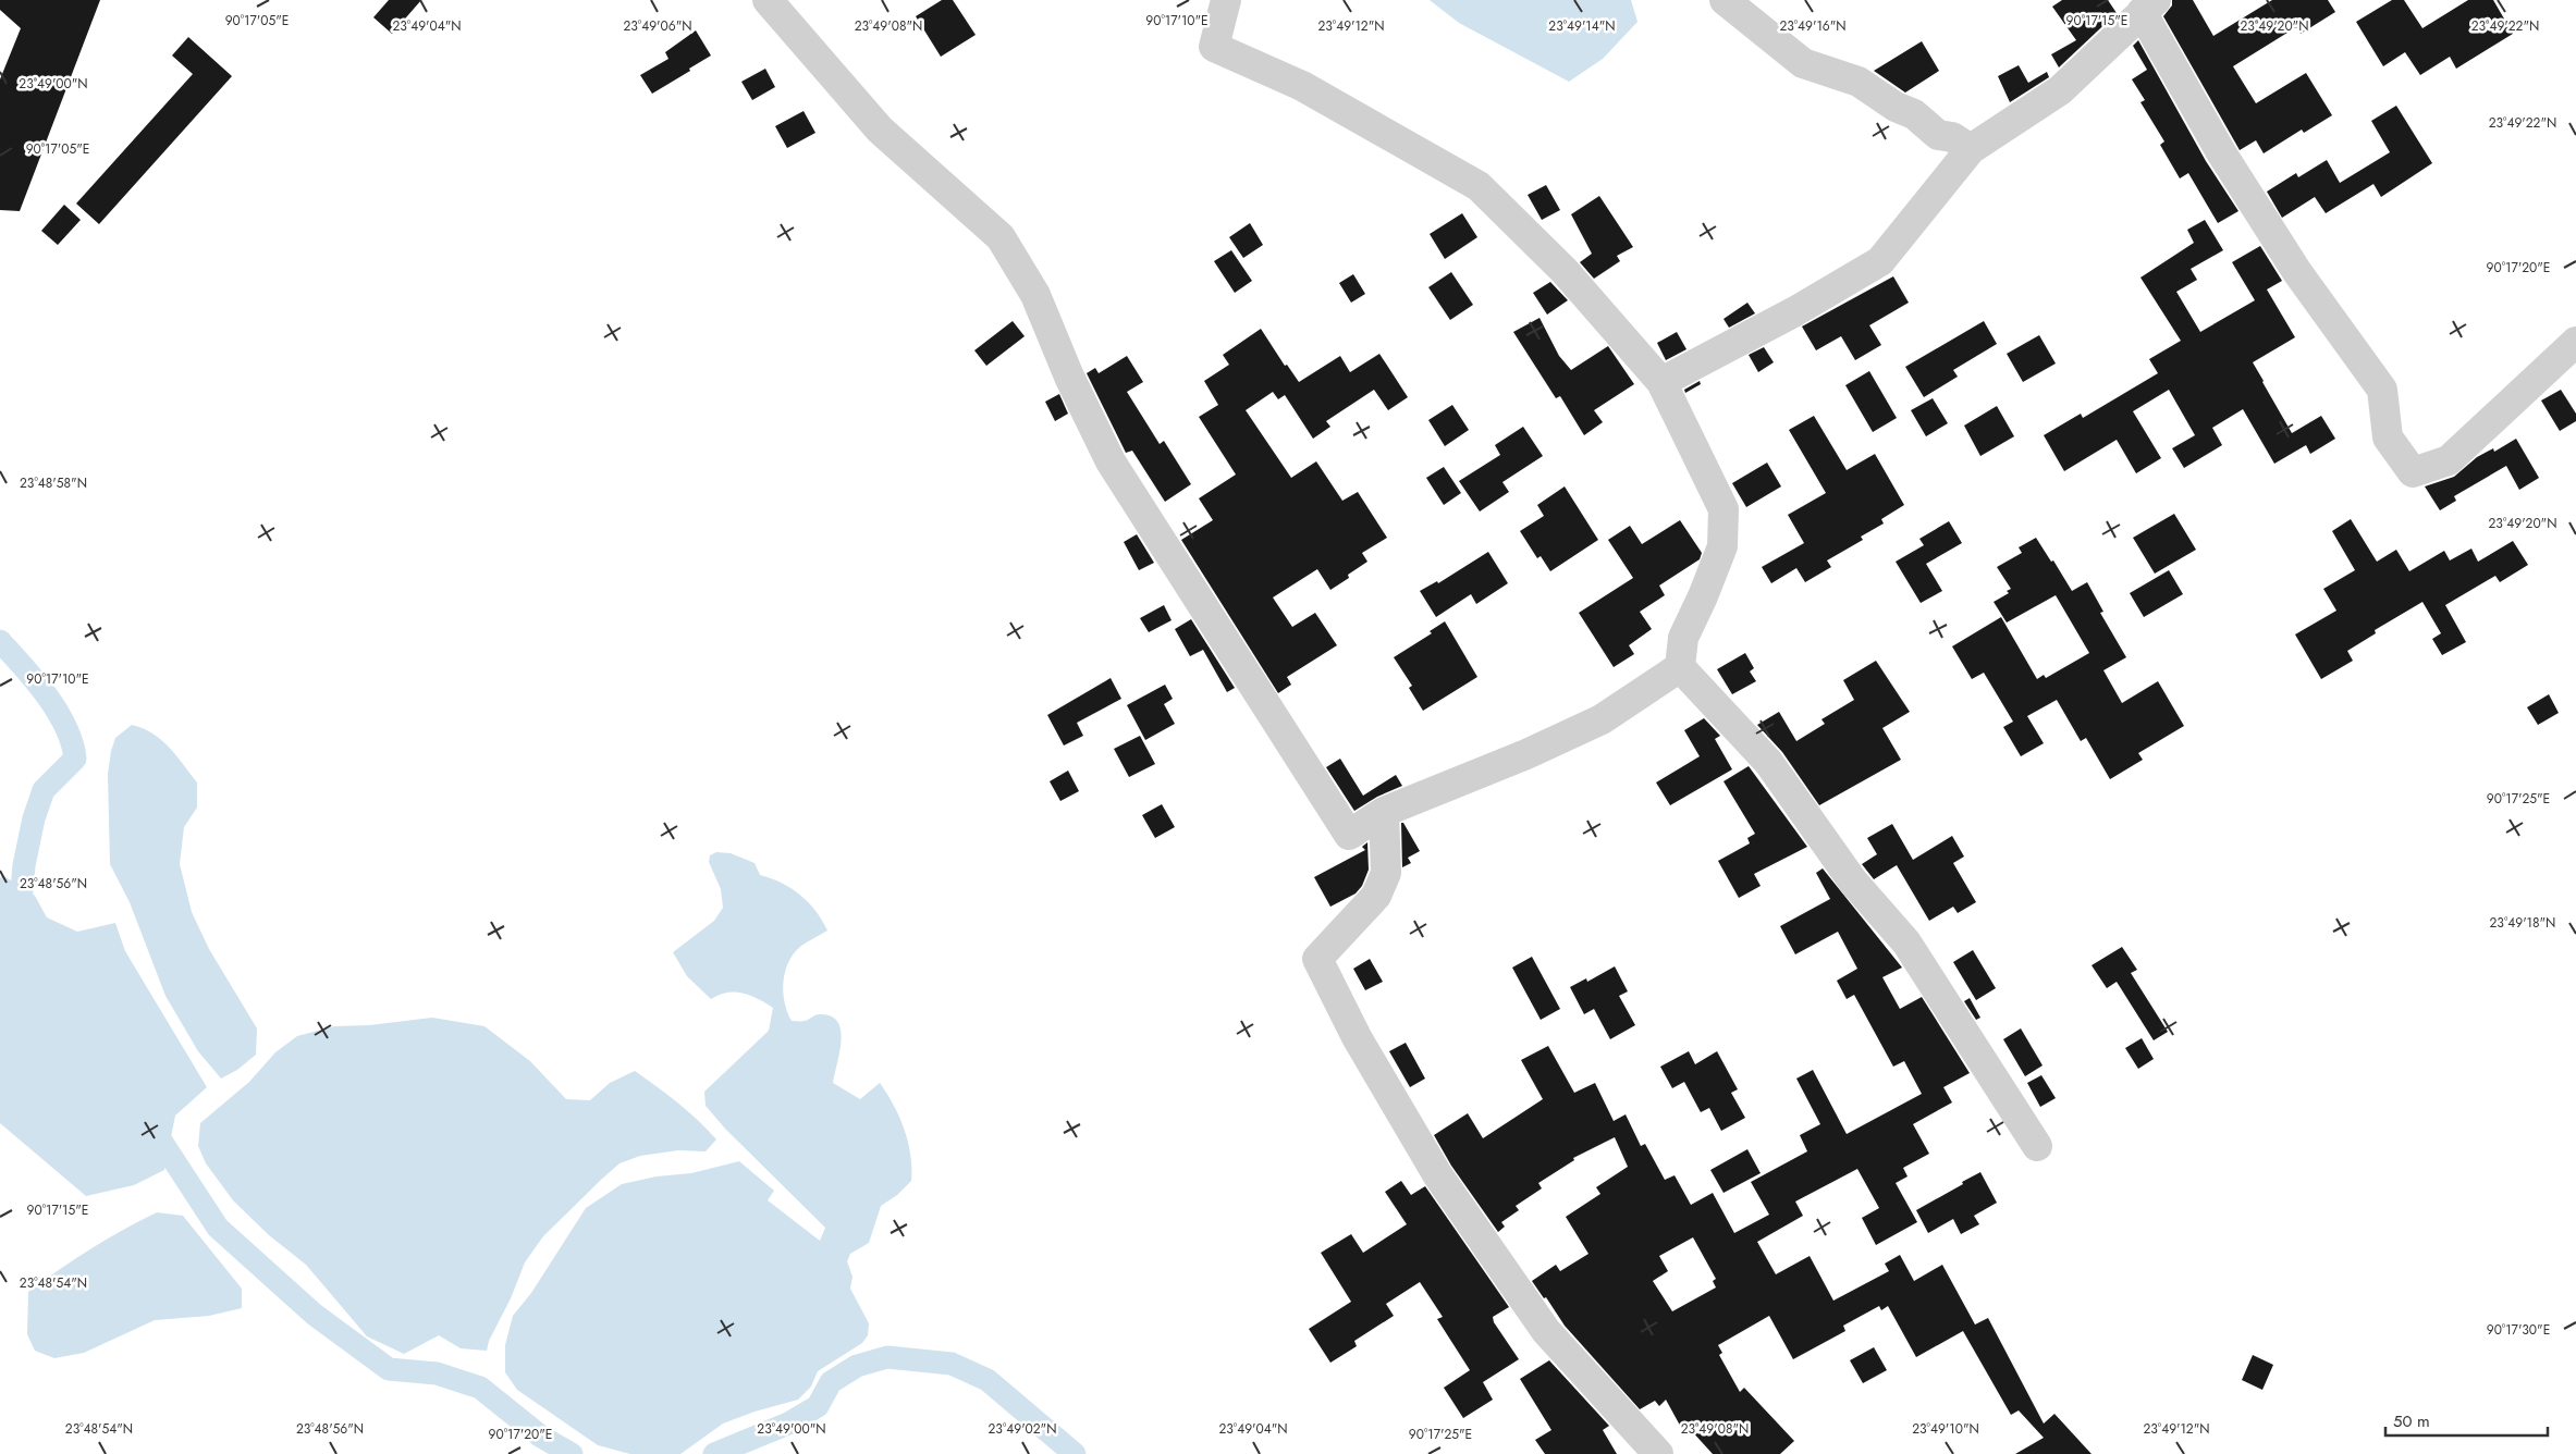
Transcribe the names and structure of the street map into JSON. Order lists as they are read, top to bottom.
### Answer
{
  "scale_bar": "50 m",
  "coordinates": [
    "90°17'05\"E",
    "90°17'10\"E",
    "90°17'15\"E",
    "23°49'22\"N",
    "23°49'04\"N",
    "23°49'06\"N",
    "23°49'08\"N",
    "23°49'12\"N",
    "23°49'14\"N",
    "23°49'20\"N",
    "23°49'16\"N",
    "23°49'00\"N",
    "90°17'20\"E",
    "23°48'58\"N",
    "90°17'25\"E",
    "23°48'56\"N",
    "23°49'18\"N",
    "23°48'54\"N",
    "90°17'30\"E",
    "23°49'02\"N",
    "23°49'10\"N"
  ]
}
